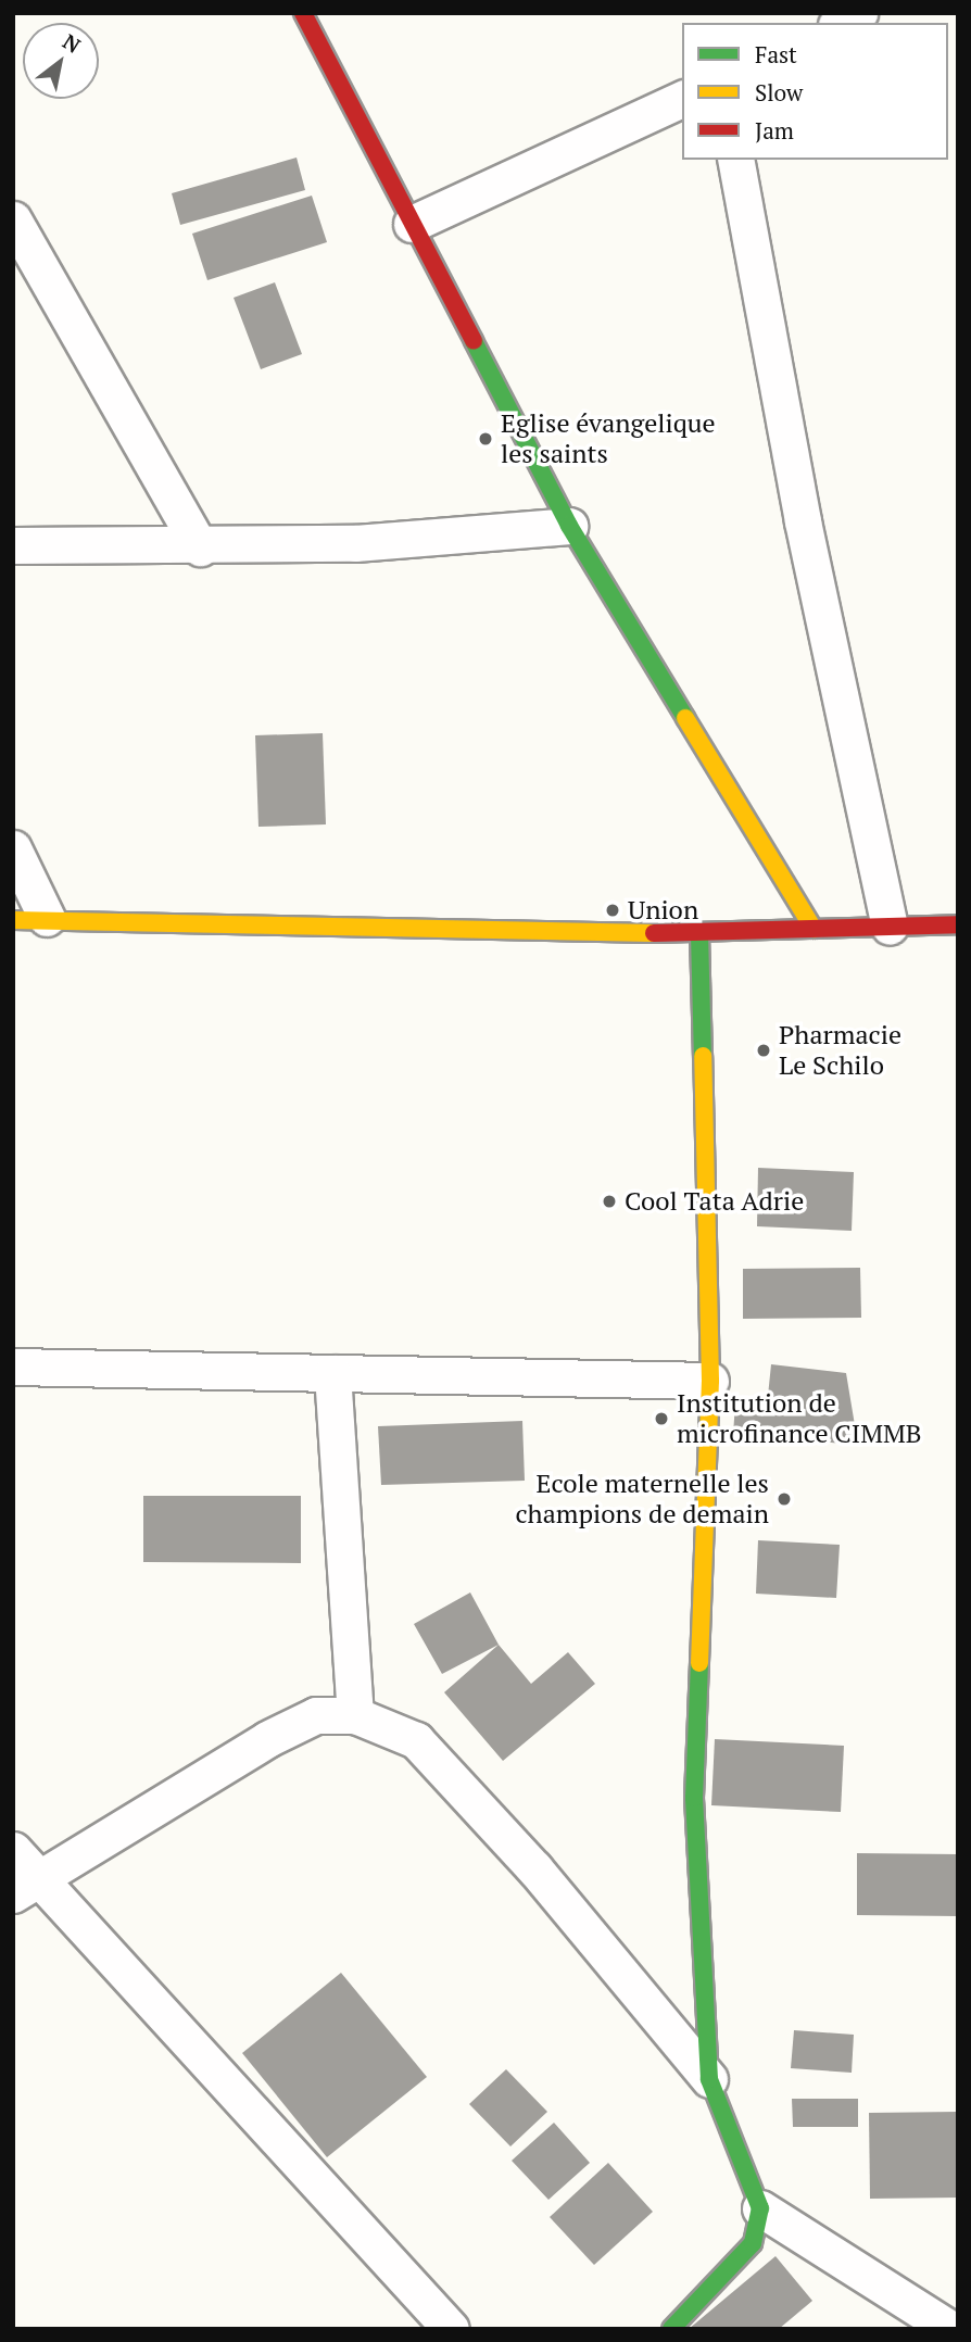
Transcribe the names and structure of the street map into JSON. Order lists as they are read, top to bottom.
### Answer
{
  "places": [
    "Eglise évangelique les saints",
    "Union",
    "Pharmacie Le Schilo",
    "Cool Tata Adrie",
    "Institution de microfinance CIMMB",
    "Ecole maternelle les champions de demain"
  ],
  "legend": ["Fast", "Slow", "Jam"],
  "north": "top right"
}
